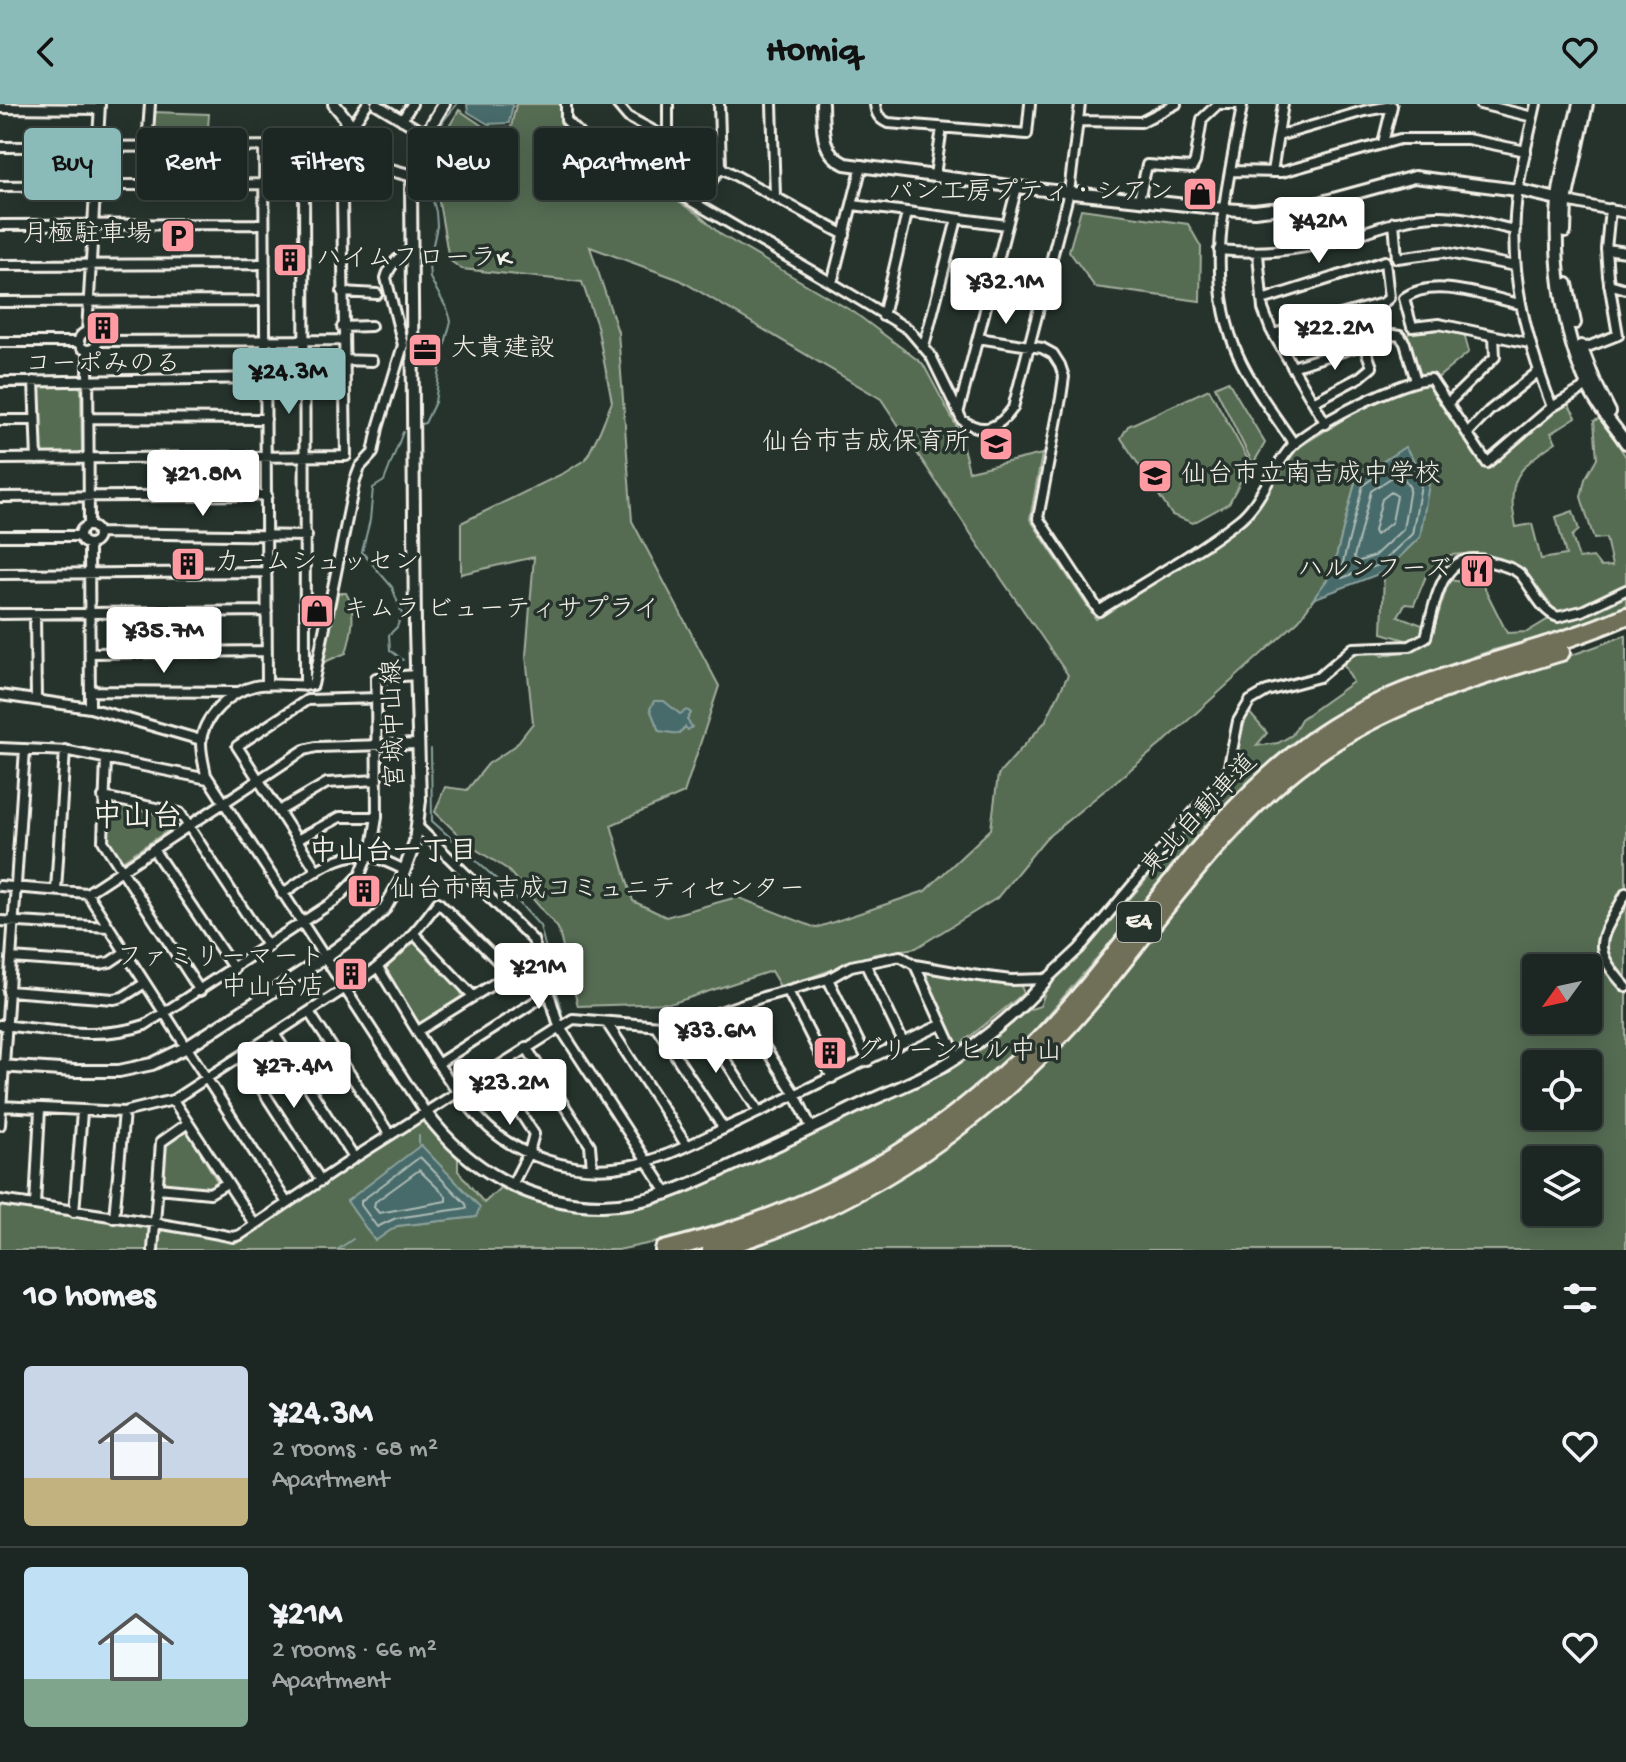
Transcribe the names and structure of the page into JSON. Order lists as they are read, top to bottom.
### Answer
{
  "streets": {
    "highway": ["東北自動車道", "E4"],
    "street": ["宮城中山線"]
  },
  "districts": ["中山台", "中山台一丁目"],
  "places": {
    "shop": ["パン工房プティ・シアン", "キムラ ビューティサプライ"],
    "parking": ["月極駐車場"],
    "building": [
      "ハイムフローラK",
      "コーポみのる",
      "カームシュッセン",
      "仙台市南吉成コミュニティセンター",
      "ファミリーマート 中山台店",
      "グリーンヒル中山"
    ],
    "office": ["大貴建設"],
    "school or university": ["仙台市吉成保育所", "仙台市立南吉成中学校"],
    "restaurant": ["ハルンフーズ"]
  },
  "north": "bottom left",
  "page": {
    "header": "Homiq",
    "chip": [
      "Buy",
      "Rent",
      "Filters",
      "New",
      "Apartment"
    ],
    "price": [
      "¥42M",
      "¥32.1M",
      "¥22.2M",
      "¥24.3M",
      "¥21.8M",
      "¥35.7M",
      "¥21M",
      "¥33.6M",
      "¥27.4M",
      "¥23.2M"
    ],
    "heading": "10 homes",
    "list": [
      {
        "name": "¥24.3M",
        "note": "2 rooms · 68 m² · Apartment"
      },
      {
        "name": "¥21M",
        "note": "2 rooms · 66 m² · Apartment"
      }
    ]
  }
}
